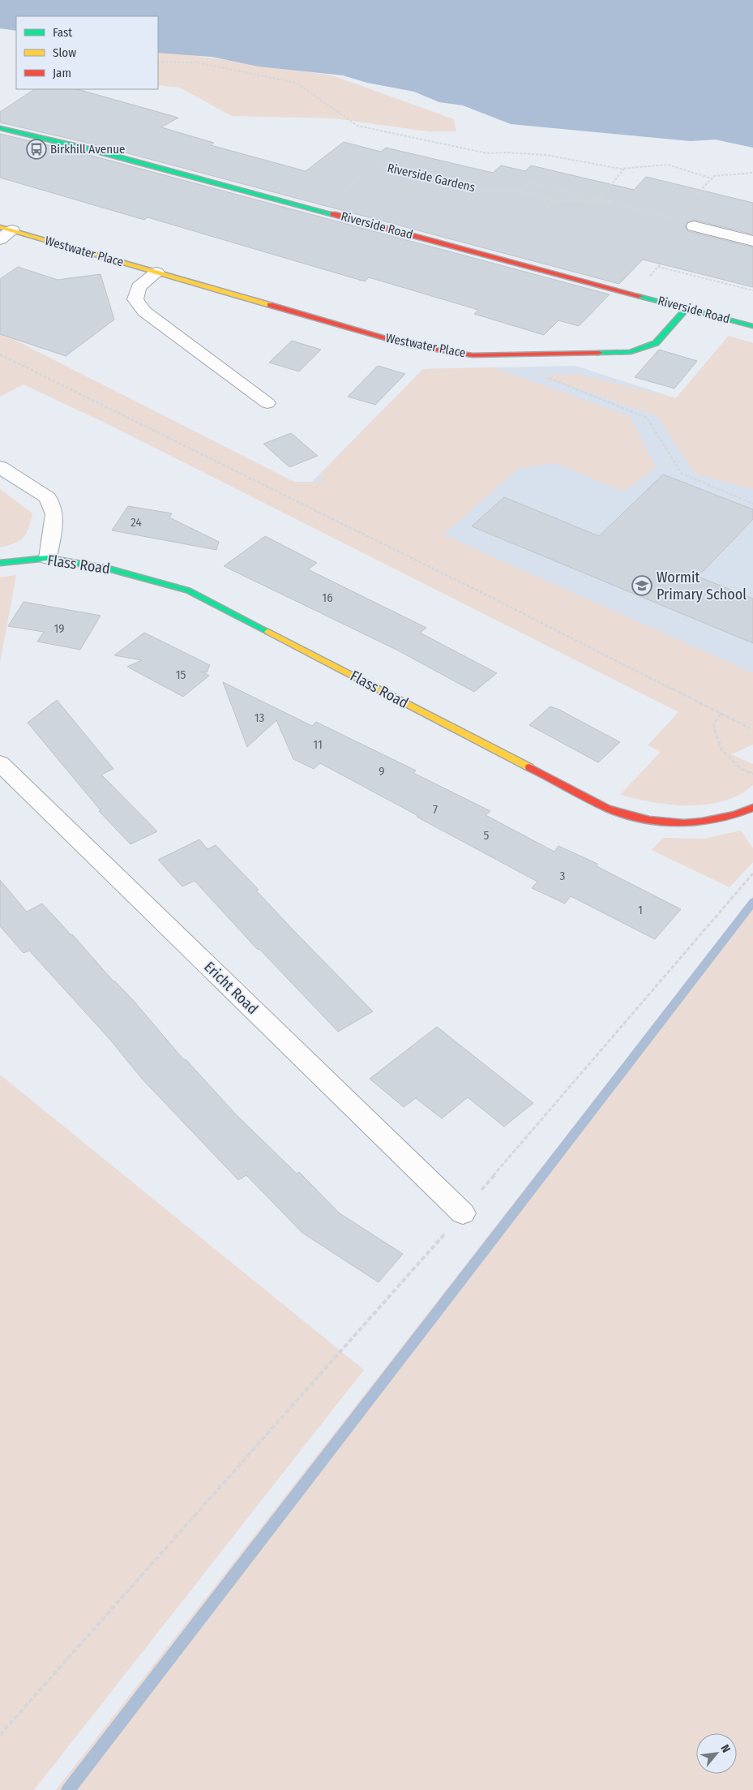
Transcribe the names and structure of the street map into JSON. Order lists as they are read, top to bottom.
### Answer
{
  "streets": {
    "street": [
      "Riverside Road",
      "Westwater Place",
      "Flass Road",
      "Ericht Road"
    ],
    "path": ["Riverside Gardens"]
  },
  "crossings": [
    ["Riverside Gardens", "Riverside Road"],
    ["Riverside Road", "Westwater Place"]
  ],
  "places": {
    "bus stop": ["Birkhill Avenue"],
    "school or university": ["Wormit Primary School"]
  },
  "house_numbers": [
    "24",
    "16",
    "19",
    "15",
    "13",
    "11",
    "9",
    "7",
    "5",
    "3",
    "1"
  ],
  "legend": ["Fast", "Slow", "Jam"],
  "north": "top right"
}
